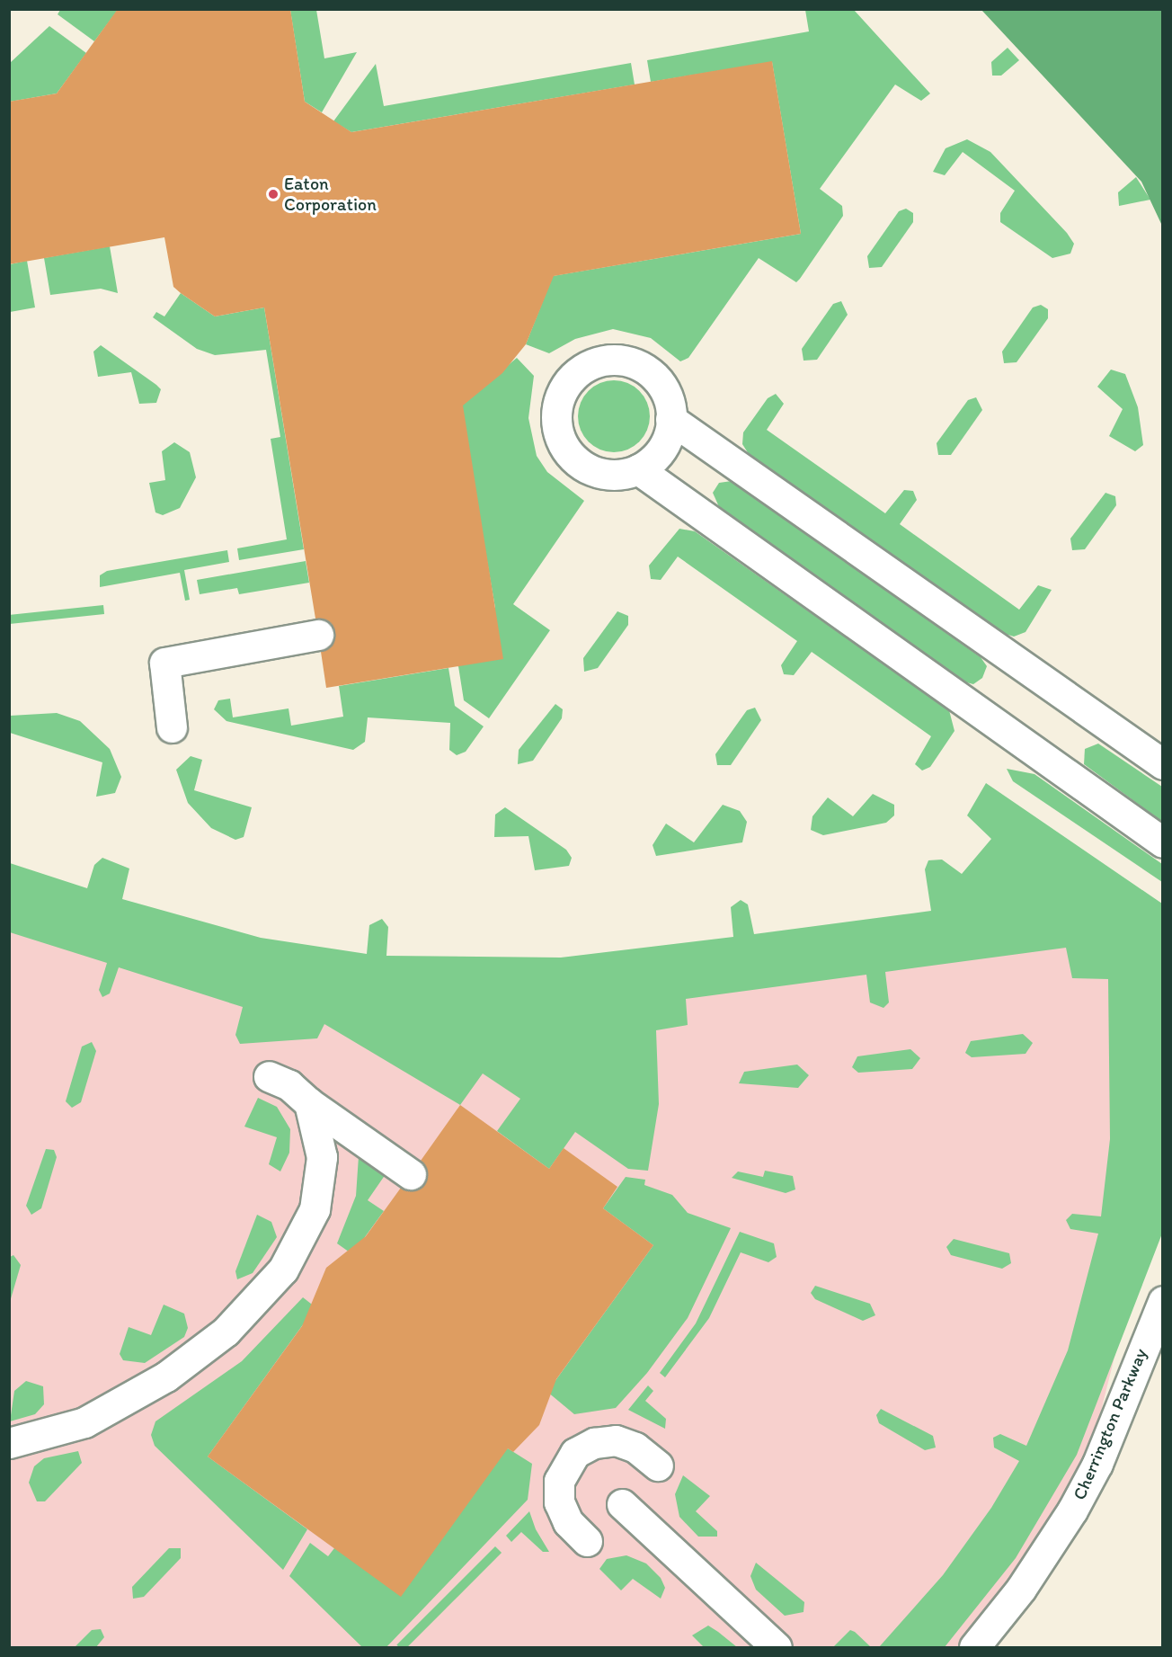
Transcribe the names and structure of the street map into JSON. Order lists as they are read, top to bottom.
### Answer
{
  "streets": {
    "street": ["Cherrington Parkway"]
  },
  "places": ["Eaton Corporation"]
}
